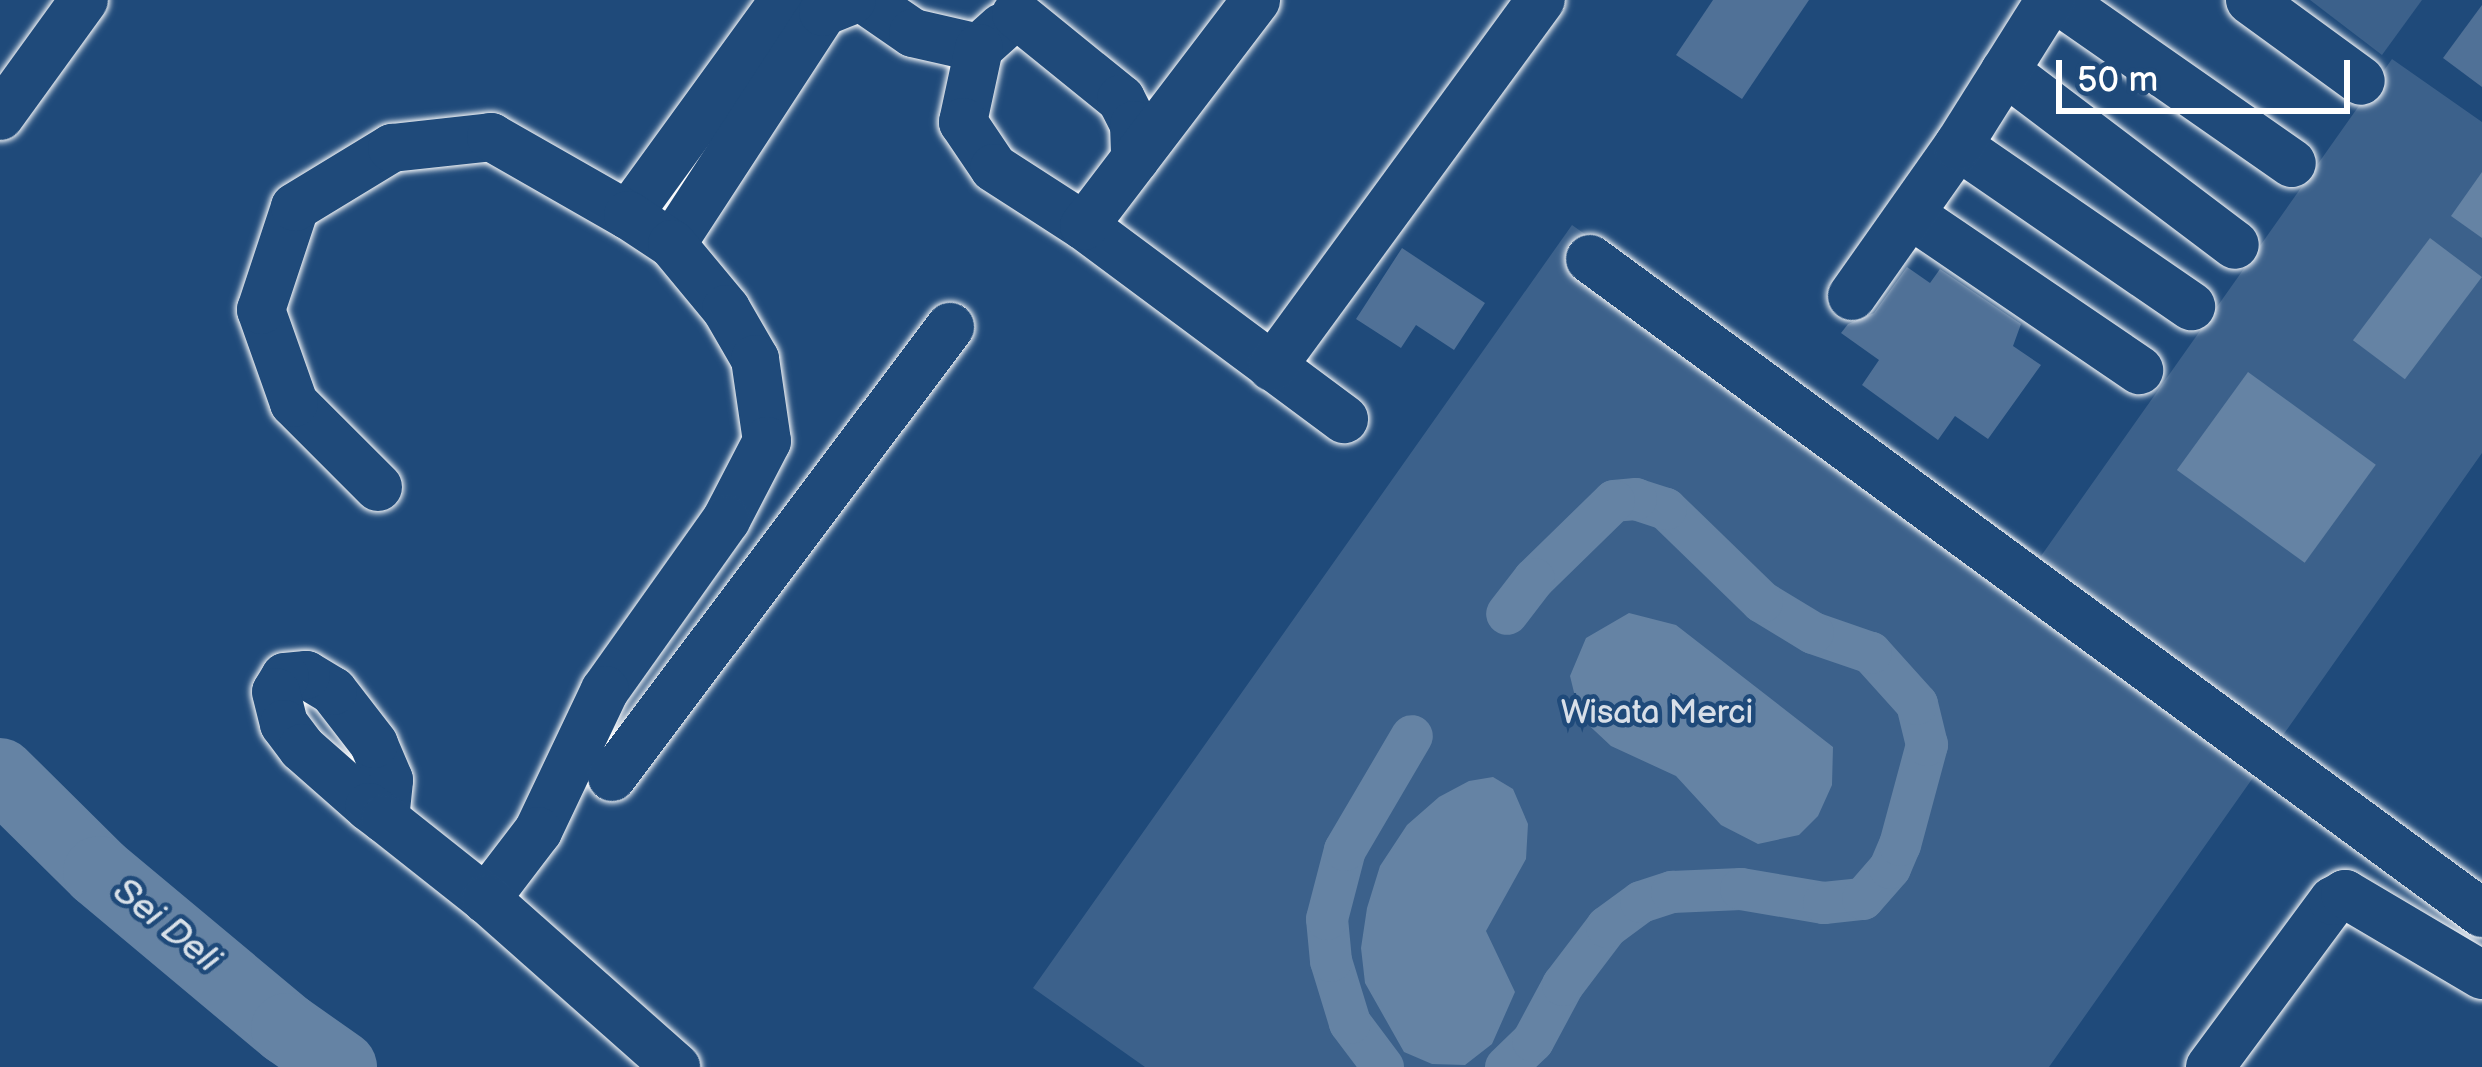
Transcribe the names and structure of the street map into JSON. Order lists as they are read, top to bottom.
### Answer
{
  "water": ["Sei Deli"],
  "parks": ["Wisata Merci"],
  "scale_bar": "50 m"
}
